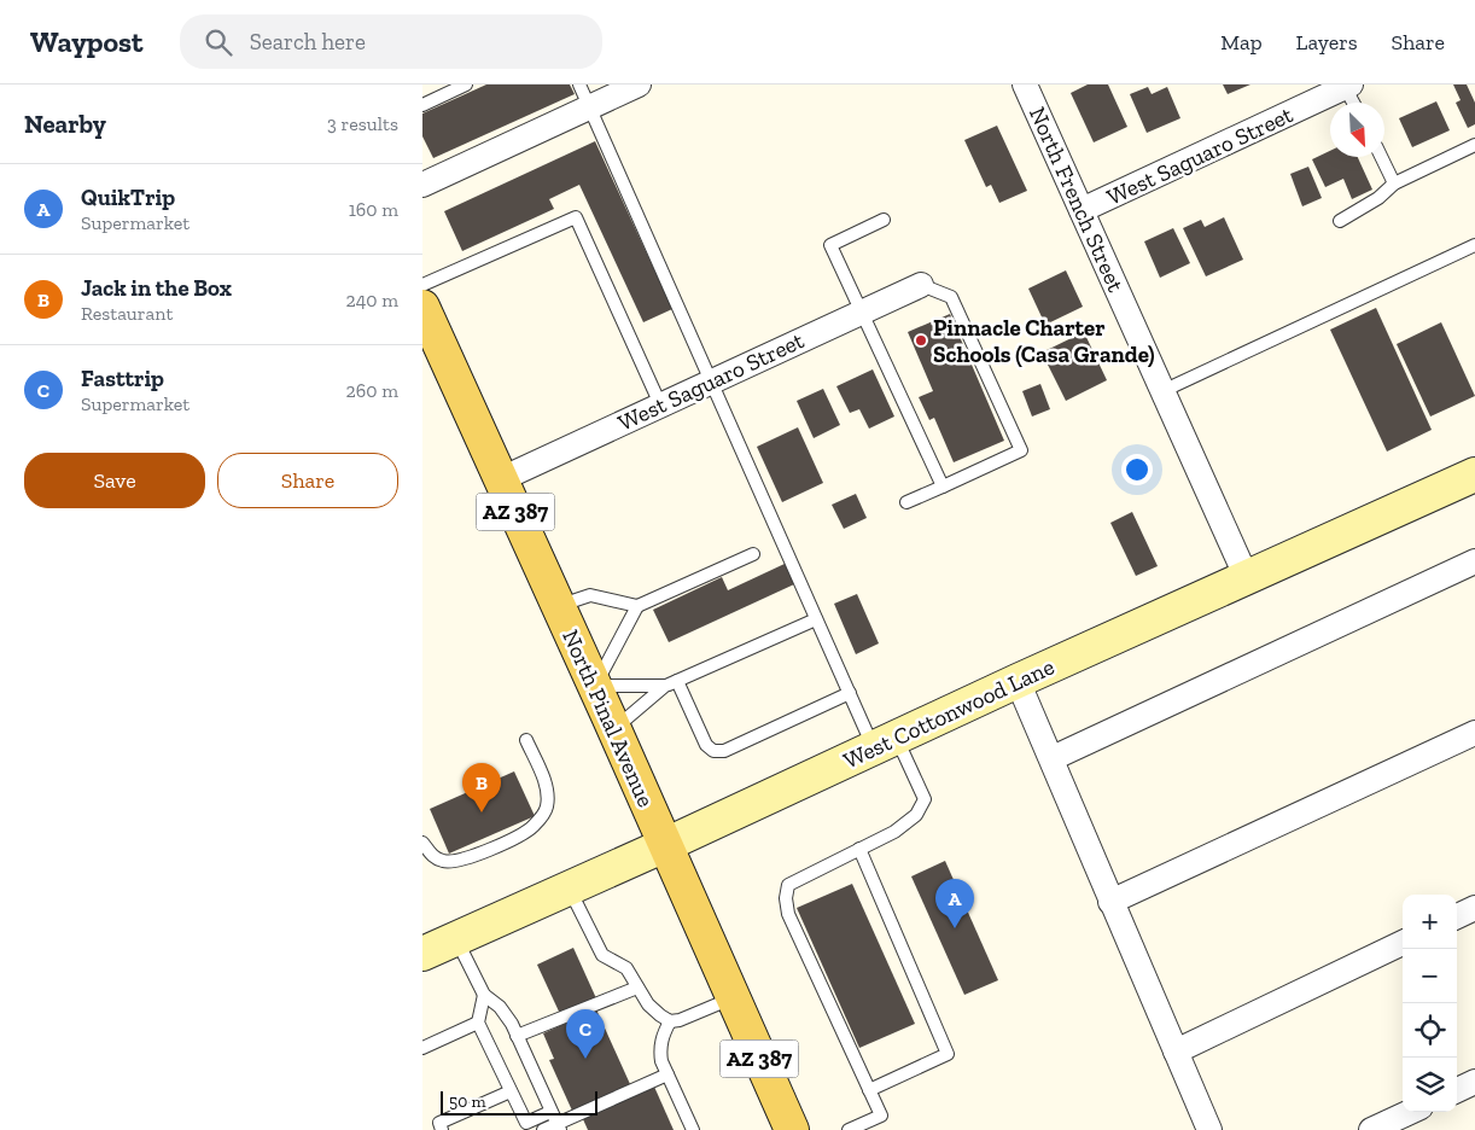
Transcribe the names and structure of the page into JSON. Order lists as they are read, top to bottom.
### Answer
{
  "streets": {
    "main road": ["AZ 387", "West Cottonwood Lane", "North Pinal Avenue"],
    "street": ["West Saguaro Street", "North French Street"]
  },
  "crossings": [
    ["West Saguaro Street", "North French Street"],
    ["West Saguaro Street", "North Pinal Avenue"],
    ["North French Street", "West Cottonwood Lane"],
    ["West Cottonwood Lane", "North Pinal Avenue"]
  ],
  "places": ["Pinnacle Charter Schools (Casa Grande)"],
  "scale_bar": "50 m",
  "north": "bottom right",
  "page": {
    "header": "Waypost",
    "search": "Search here",
    "nav": ["Map", "Layers", "Share"],
    "heading": ["Nearby", "3 results"],
    "list": [
      {
        "mark": "A",
        "name": "QuikTrip",
        "note": "Supermarket",
        "value": "160 m"
      },
      {
        "mark": "B",
        "name": "Jack in the Box",
        "note": "Restaurant",
        "value": "240 m"
      },
      {
        "mark": "C",
        "name": "Fasttrip",
        "note": "Supermarket",
        "value": "260 m"
      }
    ],
    "buttons": ["Save", "Share"],
    "pins": ["B", "A", "C"],
    "map_buttons": ["+", "−"],
    "scale": "50 m"
  }
}
